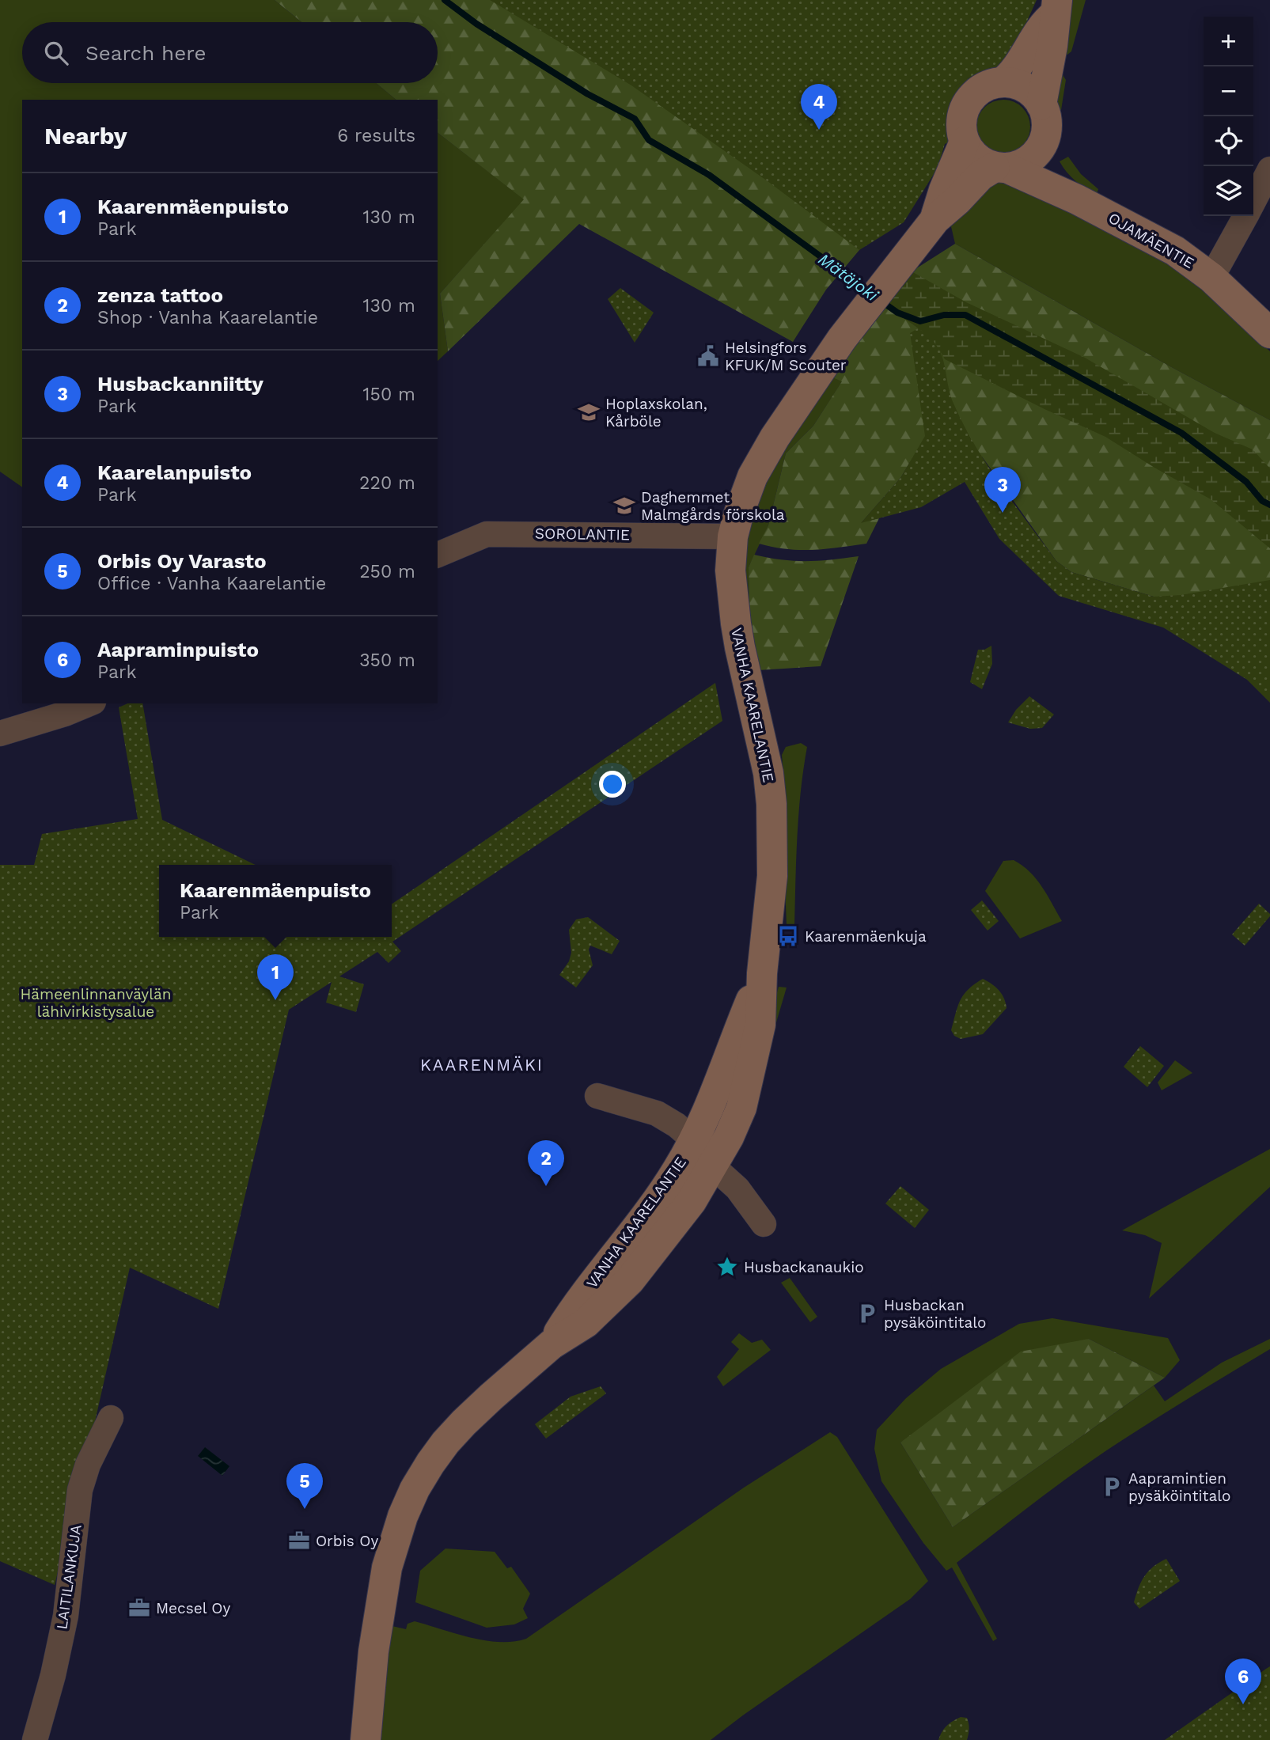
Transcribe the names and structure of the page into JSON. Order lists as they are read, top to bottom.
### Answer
{
  "streets": {
    "main road": ["OJAMÄENTIE", "VANHA KAARELANTIE"],
    "street": ["SOROLANTIE", "LAITILANKUJA"]
  },
  "crossings": [
    ["SOROLANTIE", "VANHA KAARELANTIE"]
  ],
  "districts": ["KAARENMÄKI"],
  "water": ["Mätäjoki"],
  "parks": ["Hämeenlinnanväylän lähivirkistysalue"],
  "places": {
    "public building": ["Helsingfors KFUK/M Scouter"],
    "school or university": ["Hoplaxskolan, Kårböle", "Daghemmet Malmgårds förskola"],
    "bus stop": ["Kaarenmäenkuja"],
    "place": ["Husbackanaukio"],
    "parking": ["Husbackan pysäköintitalo", "Aapramintien pysäköintitalo"],
    "office": ["Orbis Oy", "Mecsel Oy"]
  },
  "page": {
    "map_buttons": ["+", "−"],
    "search": "Search here",
    "pins": [
      "4",
      "3",
      "1",
      "2",
      "5",
      "6"
    ],
    "heading": ["Nearby", "6 results"],
    "list": [
      {
        "mark": "1",
        "name": "Kaarenmäenpuisto",
        "note": "Park",
        "value": "130 m"
      },
      {
        "mark": "2",
        "name": "zenza tattoo",
        "note": "Shop · Vanha Kaarelantie",
        "value": "130 m"
      },
      {
        "mark": "3",
        "name": "Husbackanniitty",
        "note": "Park",
        "value": "150 m"
      },
      {
        "mark": "4",
        "name": "Kaarelanpuisto",
        "note": "Park",
        "value": "220 m"
      },
      {
        "mark": "5",
        "name": "Orbis Oy Varasto",
        "note": "Office · Vanha Kaarelantie",
        "value": "250 m"
      },
      {
        "mark": "6",
        "name": "Aapraminpuisto",
        "note": "Park",
        "value": "350 m"
      }
    ],
    "popup": ["Kaarenmäenpuisto", "Park"]
  }
}
